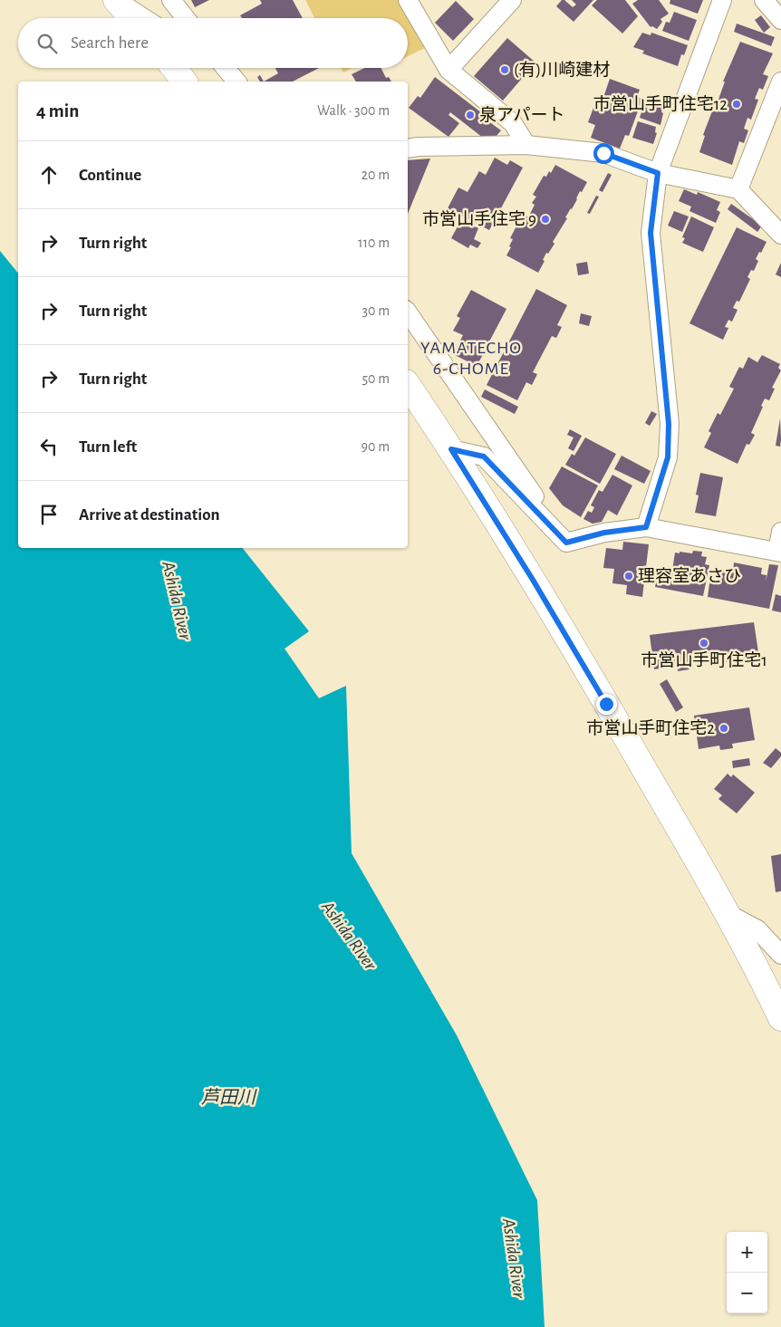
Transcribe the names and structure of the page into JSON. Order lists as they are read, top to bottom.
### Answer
{
  "districts": ["YAMATECHO 6-CHOME"],
  "water": ["Ashida River", "芦田川"],
  "places": [
    "(有)川崎建材",
    "市営山手町住宅12",
    "泉アパート",
    "市営山手住宅 9",
    "理容室あさひ",
    "市営山手町住宅1",
    "市営山手町住宅2"
  ],
  "page": {
    "search": "Search here",
    "heading": ["4 min", "Walk · 300 m"],
    "list": [
      ["Continue", "20 m"],
      ["Turn right", "110 m"],
      ["Turn right", "30 m"],
      ["Turn right", "50 m"],
      ["Turn left", "90 m"],
      "Arrive at destination"
    ],
    "map_buttons": ["+", "−"]
  }
}
